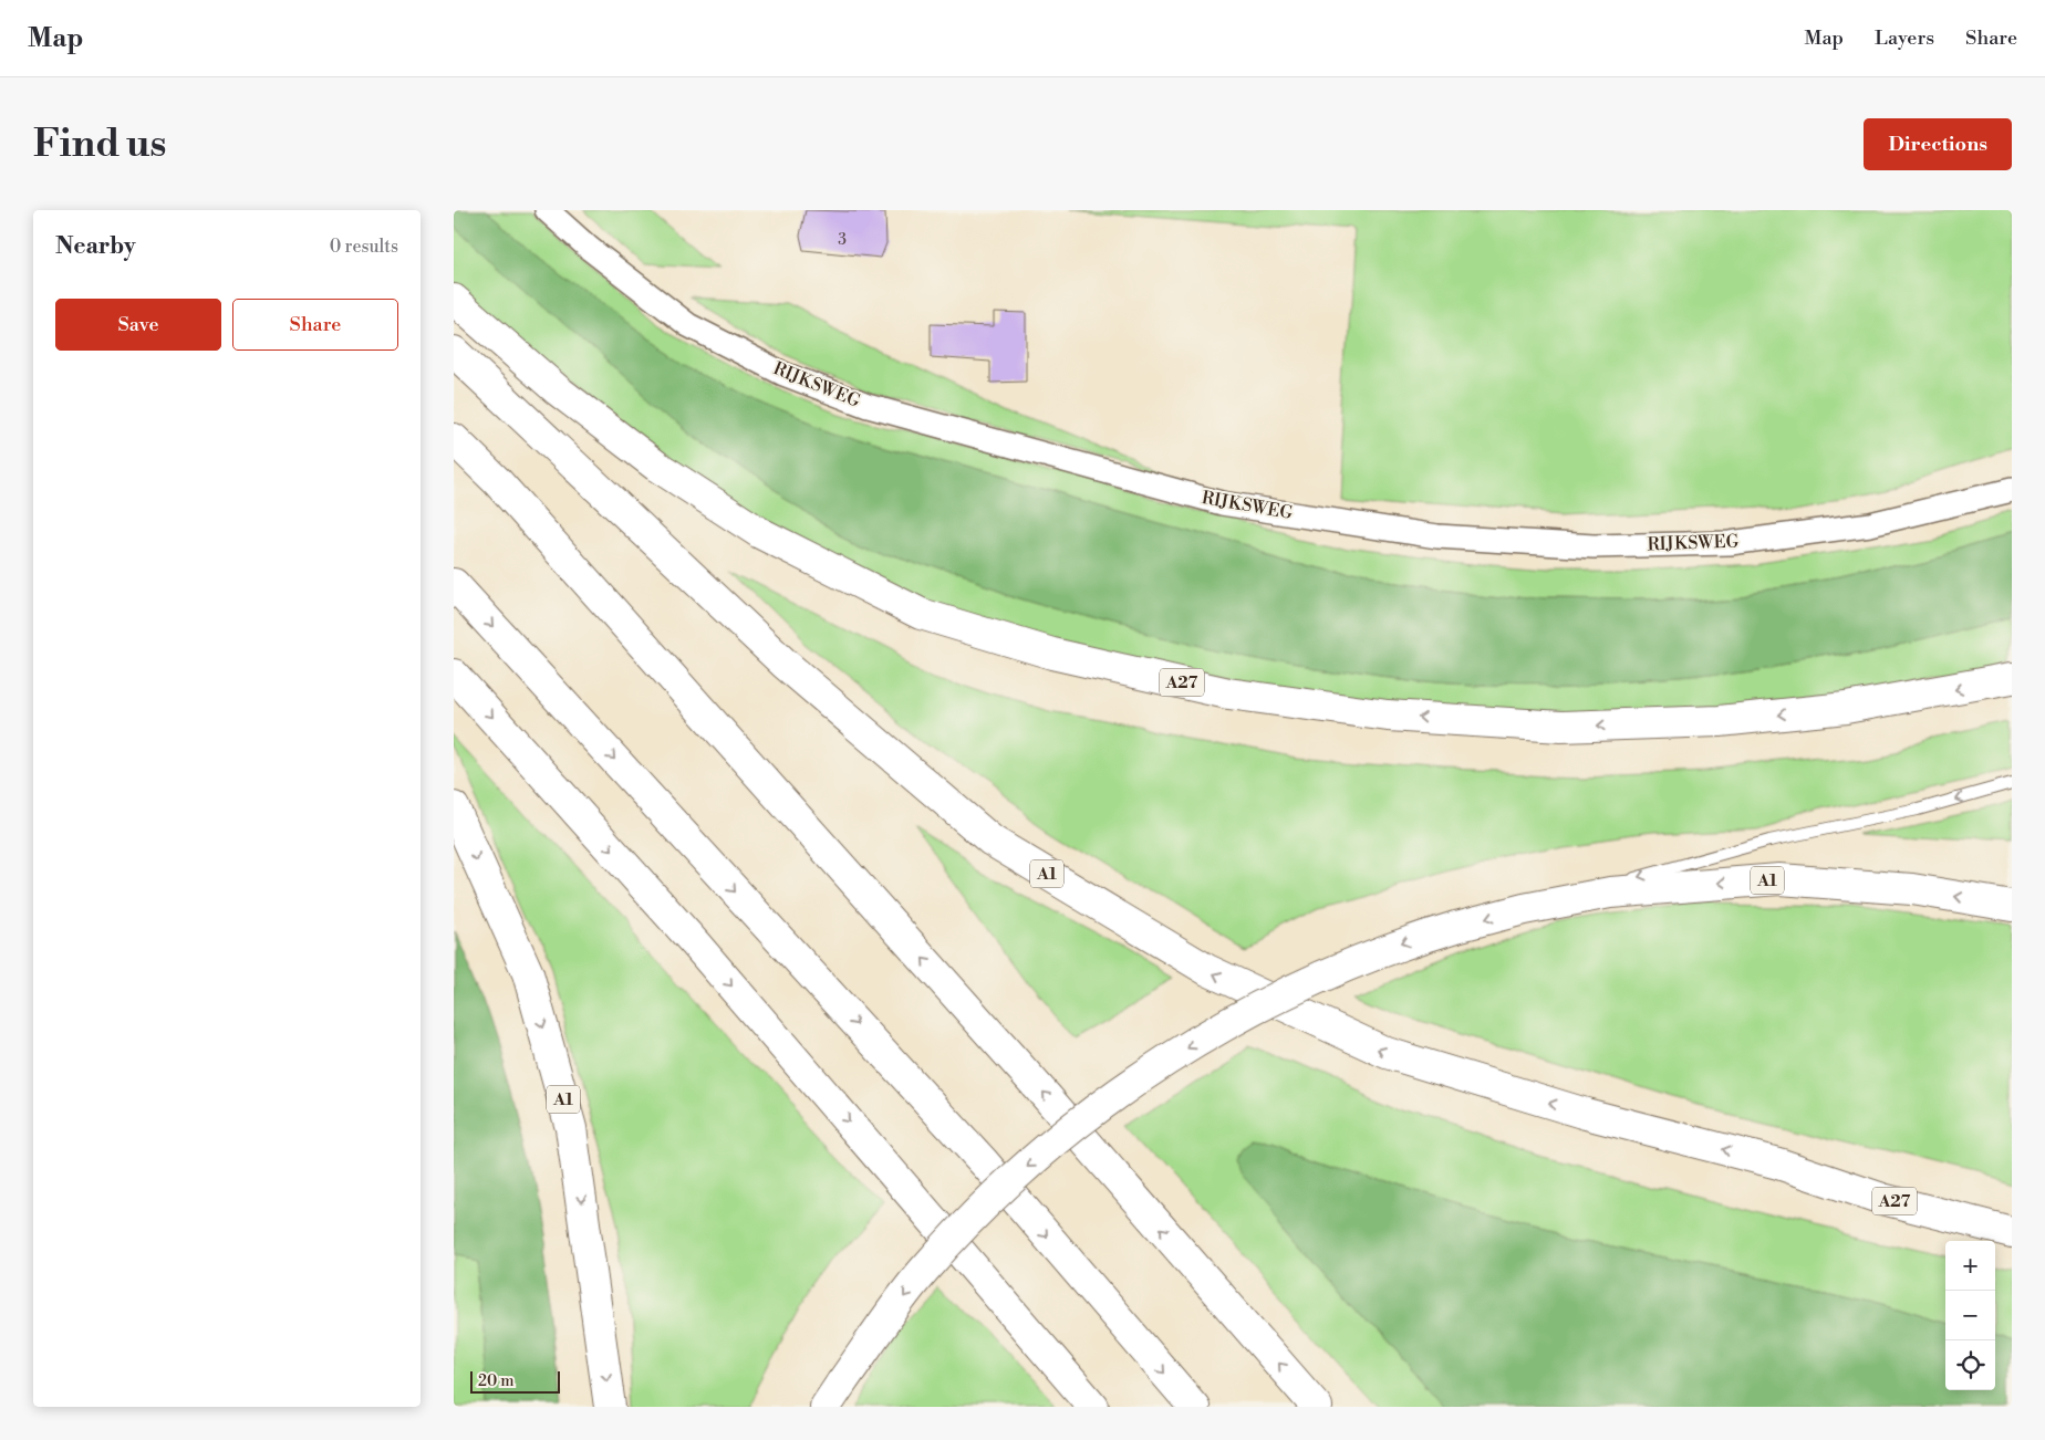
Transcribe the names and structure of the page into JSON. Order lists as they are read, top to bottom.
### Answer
{
  "streets": {
    "highway": ["A27", "A1"],
    "street": ["RIJKSWEG"]
  },
  "crossings": [
    ["A27", "A1"]
  ],
  "house_numbers": ["3"],
  "scale_bar": "20 m",
  "page": {
    "header": "Map",
    "nav": ["Map", "Layers", "Share"],
    "buttons": [
      "Directions",
      ["Save", "Share"]
    ],
    "title": "Find us",
    "heading": ["Nearby", "0 results"],
    "map_buttons": ["+", "−"],
    "scale": "20 m"
  }
}
